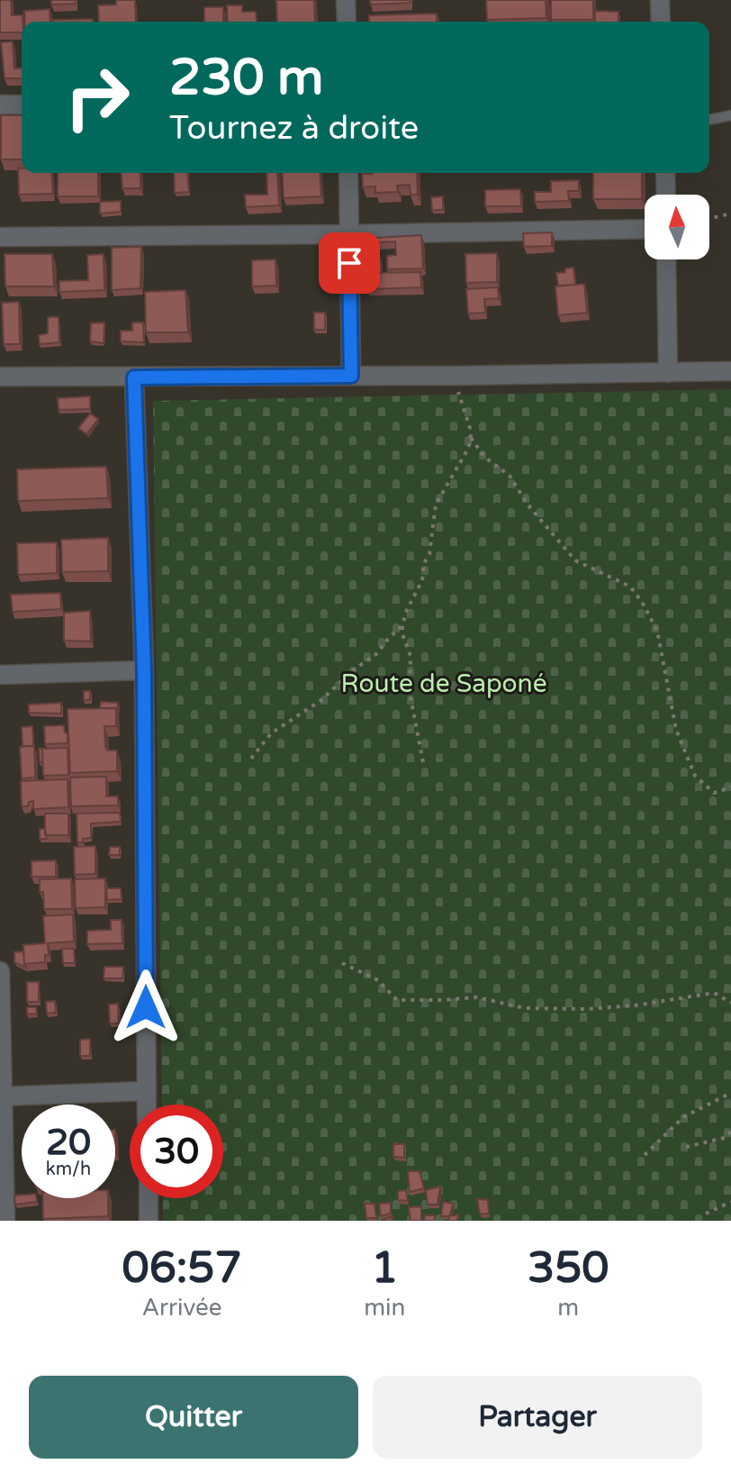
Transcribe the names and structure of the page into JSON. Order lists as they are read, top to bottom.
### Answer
{
  "parks": ["Route de Saponé"],
  "north": "top",
  "page": {
    "turn": ["230 m", "Tournez à droite"],
    "speed": "20 km/h",
    "limit": "30",
    "eta": [
      "06:57",
      "Arrivée",
      "1",
      "min",
      "350",
      "m"
    ],
    "buttons": ["Quitter", "Partager"]
  }
}
